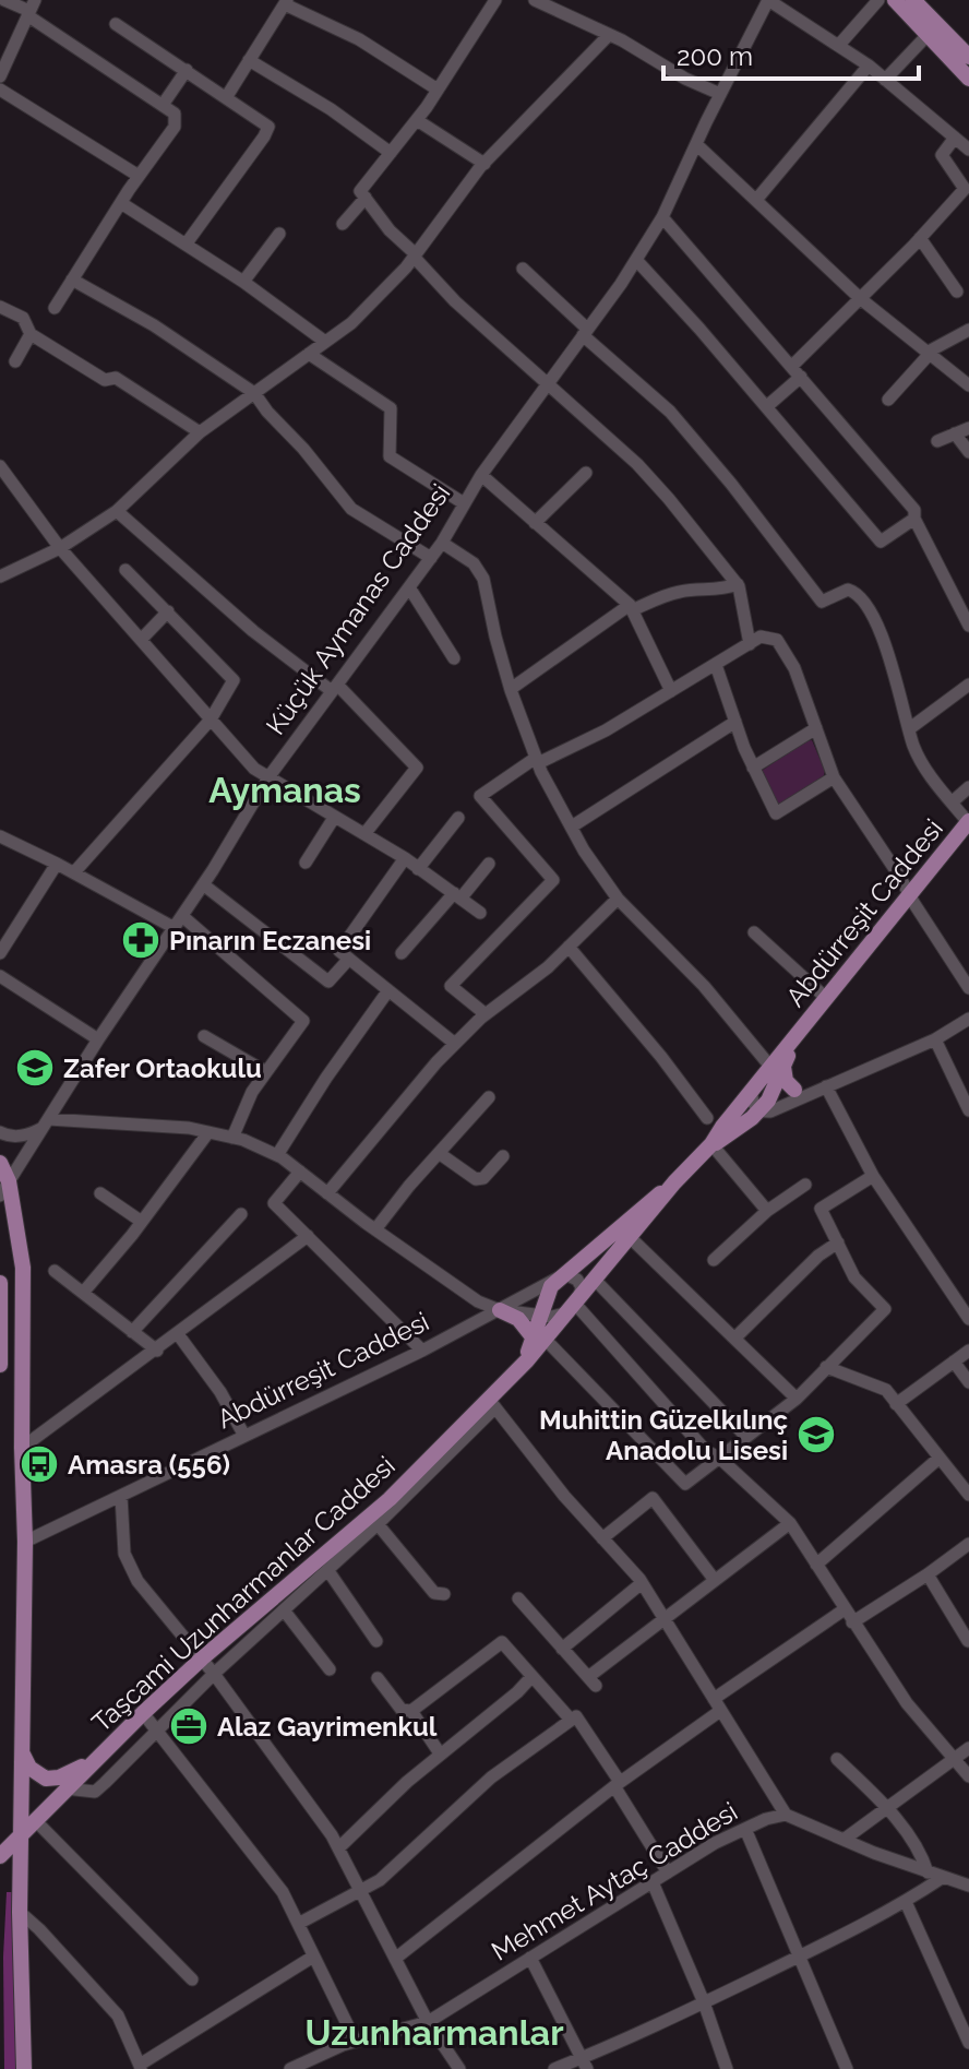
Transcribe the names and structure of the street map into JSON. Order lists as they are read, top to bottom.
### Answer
{
  "streets": {
    "main road": ["Abdürreşit Caddesi", "Taşcami Uzunharmanlar Caddesi"],
    "street": ["Küçük Aymanas Caddesi", "Mehmet Aytaç Caddesi"]
  },
  "crossings": [
    ["Abdürreşit Caddesi", "Taşcami Uzunharmanlar Caddesi"]
  ],
  "districts": ["Aymanas", "Uzunharmanlar"],
  "places": {
    "pharmacy": ["Pınarın Eczanesi"],
    "school or university": ["Zafer Ortaokulu", "Muhittin Güzelkılınç Anadolu Lisesi"],
    "bus stop": ["Amasra (556)"],
    "office": ["Alaz Gayrimenkul"]
  },
  "scale_bar": "200 m"
}
